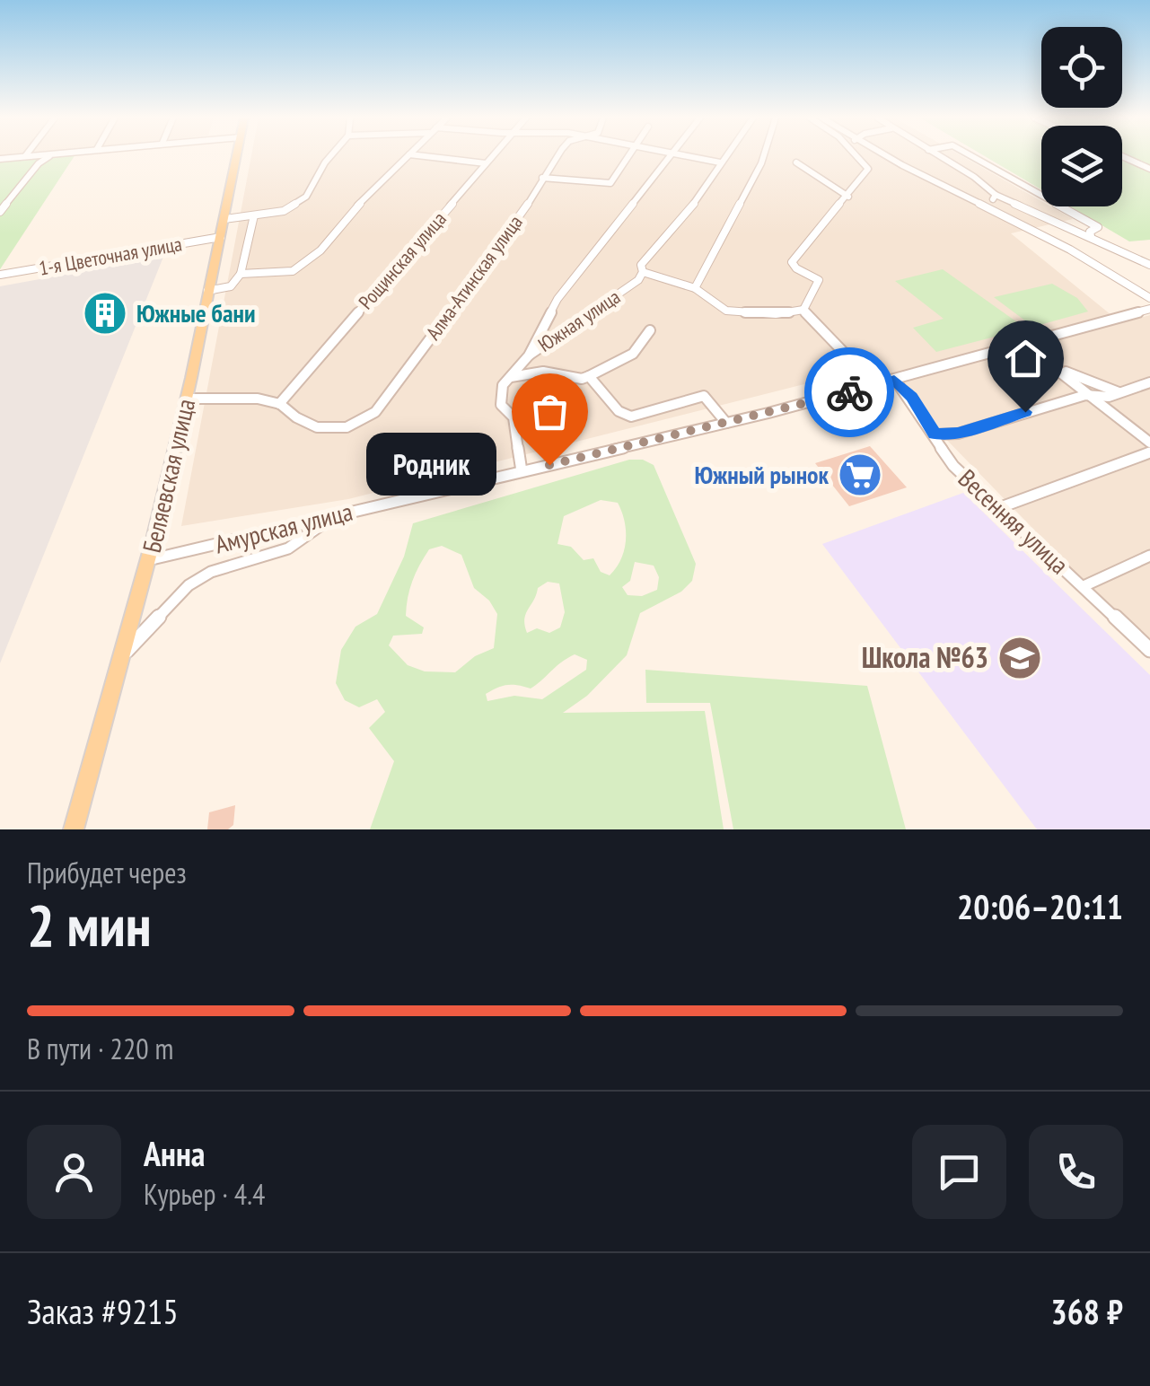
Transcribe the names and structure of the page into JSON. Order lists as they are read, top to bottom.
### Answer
{
  "streets": {
    "main road": ["Беляевская улица"],
    "street": [
      "1-я Цветочная улица",
      "Рощинская улица",
      "Алма-Атинская улица",
      "Южная улица",
      "Весенняя улица",
      "Амурская улица"
    ]
  },
  "crossings": [
    ["1-я Цветочная улица", "Беляевская улица"],
    ["Рощинская улица", "Алма-Атинская улица"],
    ["Беляевская улица", "Амурская улица"],
    ["Весенняя улица", "Амурская улица"]
  ],
  "places": {
    "building": ["Южные бани"],
    "other": ["Родник"],
    "supermarket": ["Южный рынок"],
    "school or university": ["Школа №63"]
  },
  "page": {
    "bubble": "Родник",
    "heading": ["2 мин", "Прибудет через", "20:06–20:11"],
    "panel": [
      "Анна",
      "Курьер · 4.4",
      "Заказ #9215",
      "368 ₽"
    ],
    "bar": "В пути · 220 m"
  }
}
